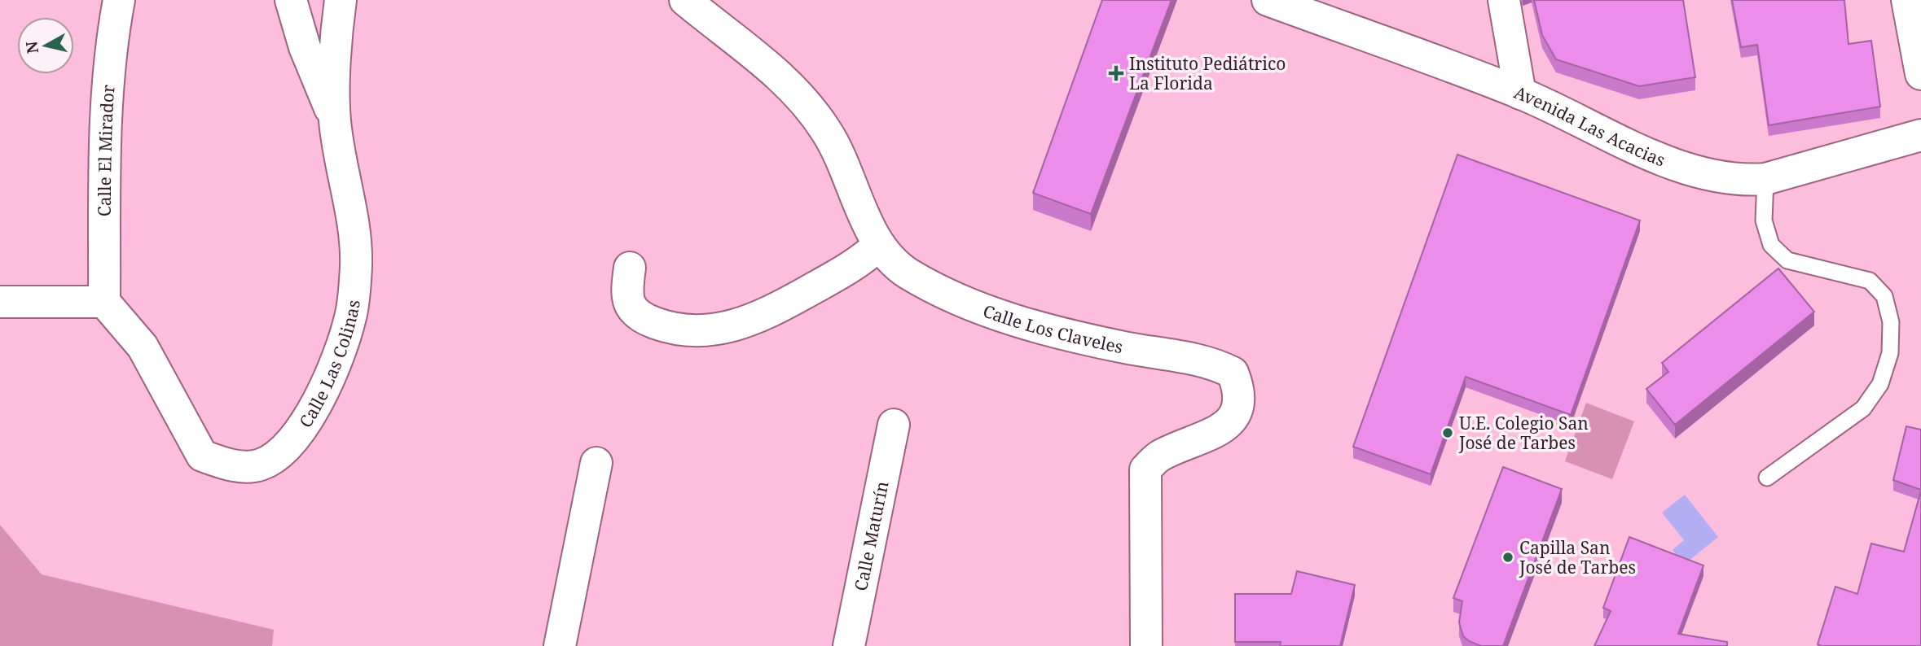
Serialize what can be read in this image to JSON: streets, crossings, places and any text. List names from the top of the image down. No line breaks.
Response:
{"streets":{"street":["Avenida Las Acacias","Calle El Mirador","Calle Los Claveles","Calle Las Colinas","Calle Maturín"]},"crossings":[["Calle El Mirador","Calle Las Colinas"]],"places":{"health":["Instituto Pediátrico La Florida"],"other":["U.E. Colegio San José de Tarbes","Capilla San José de Tarbes"]},"north":"left"}
